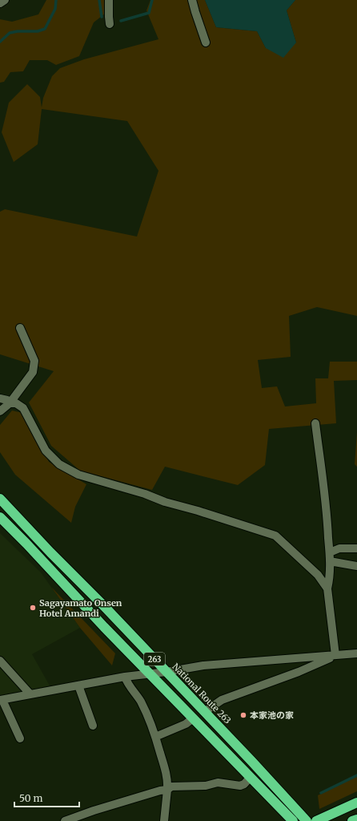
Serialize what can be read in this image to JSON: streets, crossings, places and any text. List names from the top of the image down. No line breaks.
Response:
{"streets":{"highway":["263","National Route 263"]},"places":["Sagayamato Onsen Hotel Amandi","本家池の家"],"scale_bar":"50 m"}
